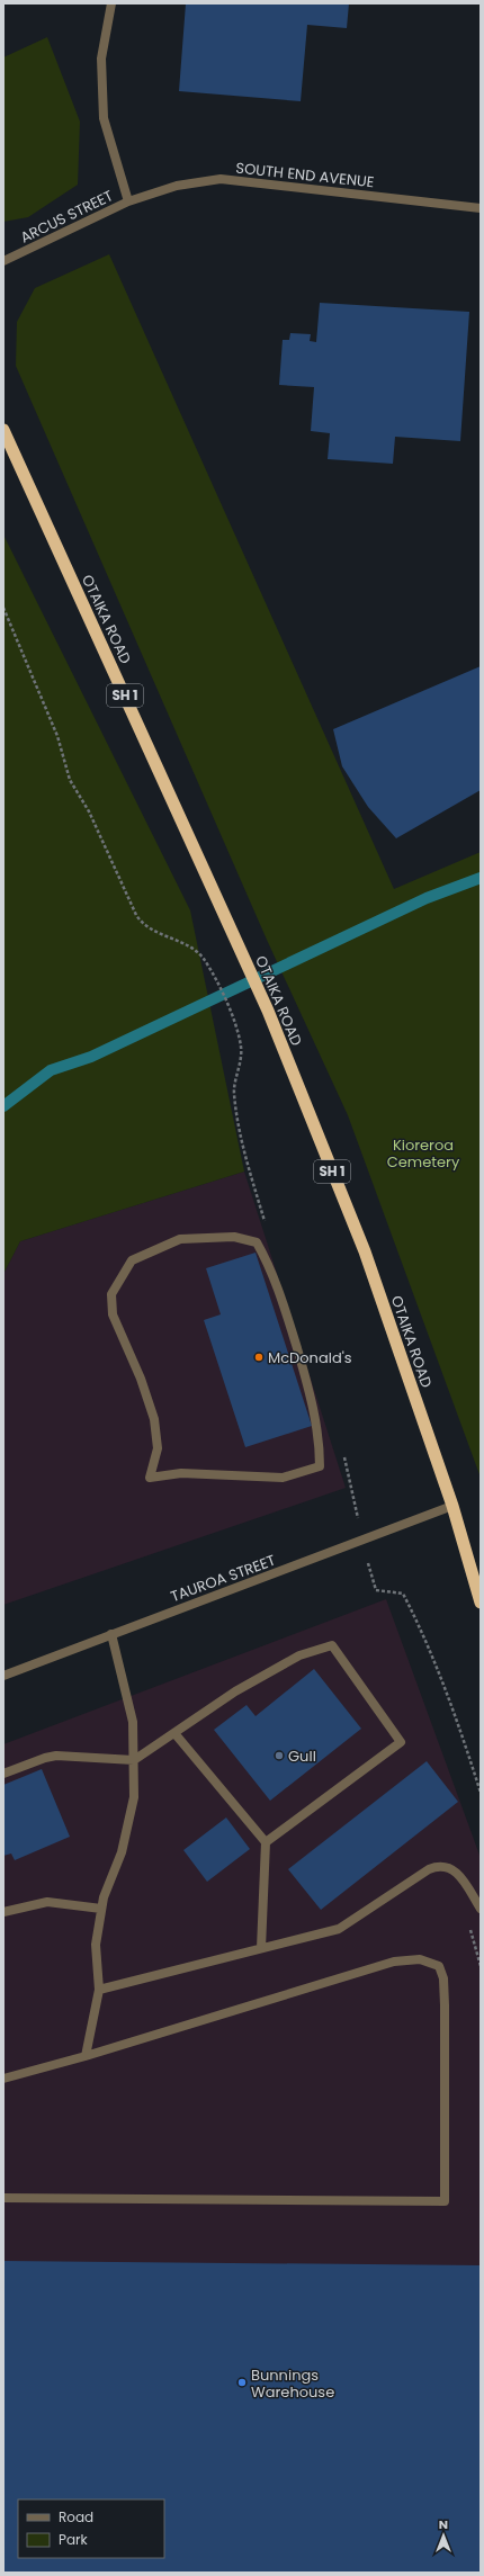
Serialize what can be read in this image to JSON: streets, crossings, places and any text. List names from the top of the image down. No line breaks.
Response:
{"streets":{"highway":["OTAIKA ROAD","SH 1"],"street":["SOUTH END AVENUE","ARCUS STREET","TAUROA STREET"]},"crossings":[["SOUTH END AVENUE","ARCUS STREET"],["OTAIKA ROAD","TAUROA STREET"]],"parks":["Kioreroa Cemetery"],"places":["McDonald's","Gull","Bunnings Warehouse"],"legend":["Road","Park"],"north":"top"}
